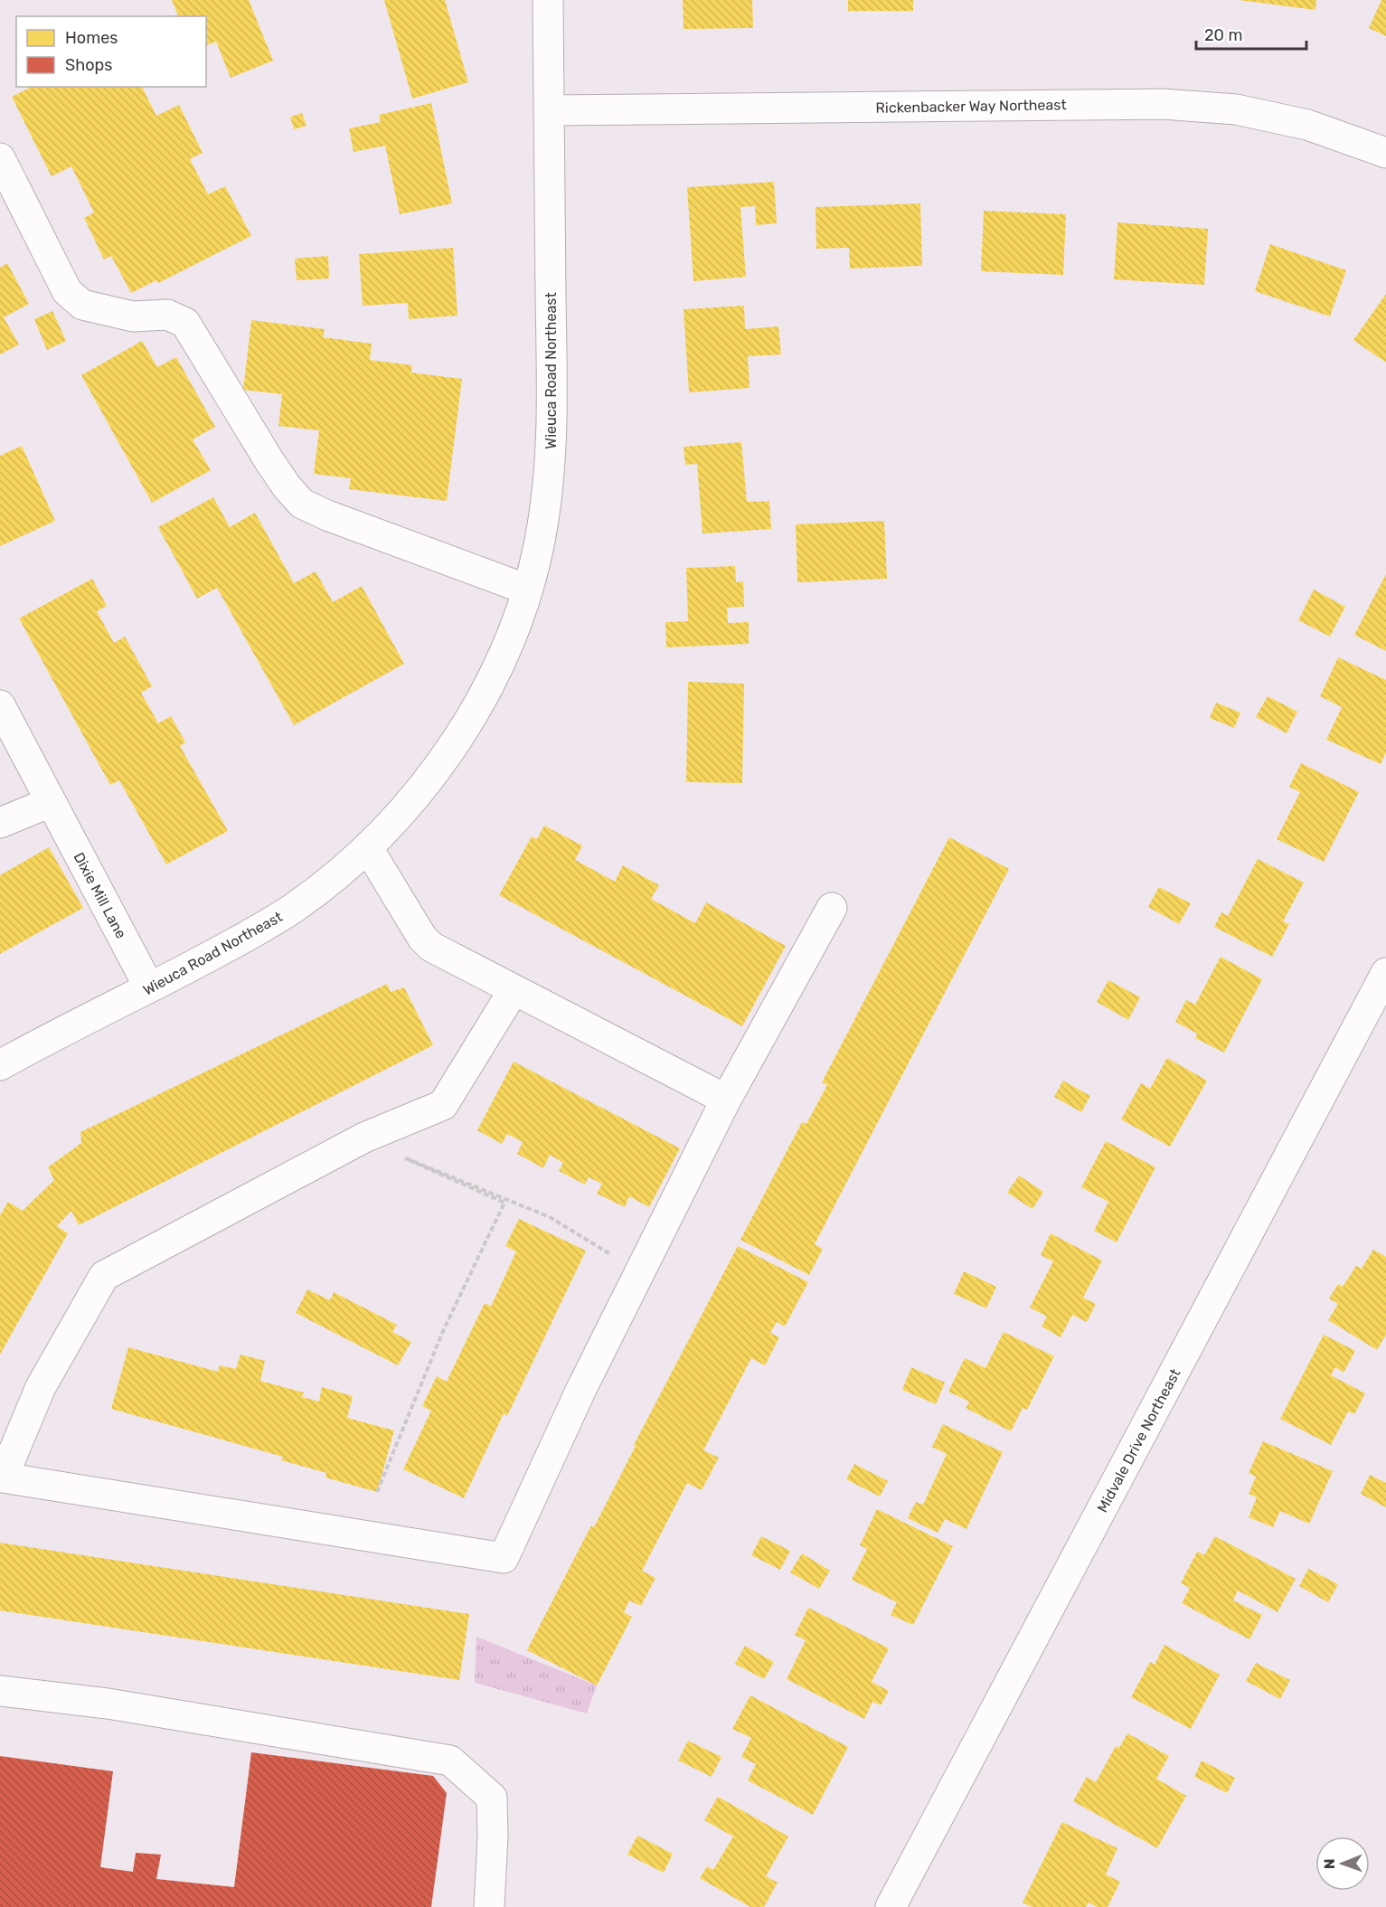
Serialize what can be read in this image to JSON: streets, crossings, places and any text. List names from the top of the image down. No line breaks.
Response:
{"streets":{"street":["Rickenbacker Way Northeast","Wieuca Road Northeast","Dixie Mill Lane","Midvale Drive Northeast"]},"crossings":[["Rickenbacker Way Northeast","Wieuca Road Northeast"],["Wieuca Road Northeast","Dixie Mill Lane"]],"legend":["Homes","Shops"],"scale_bar":"20 m","north":"left"}
